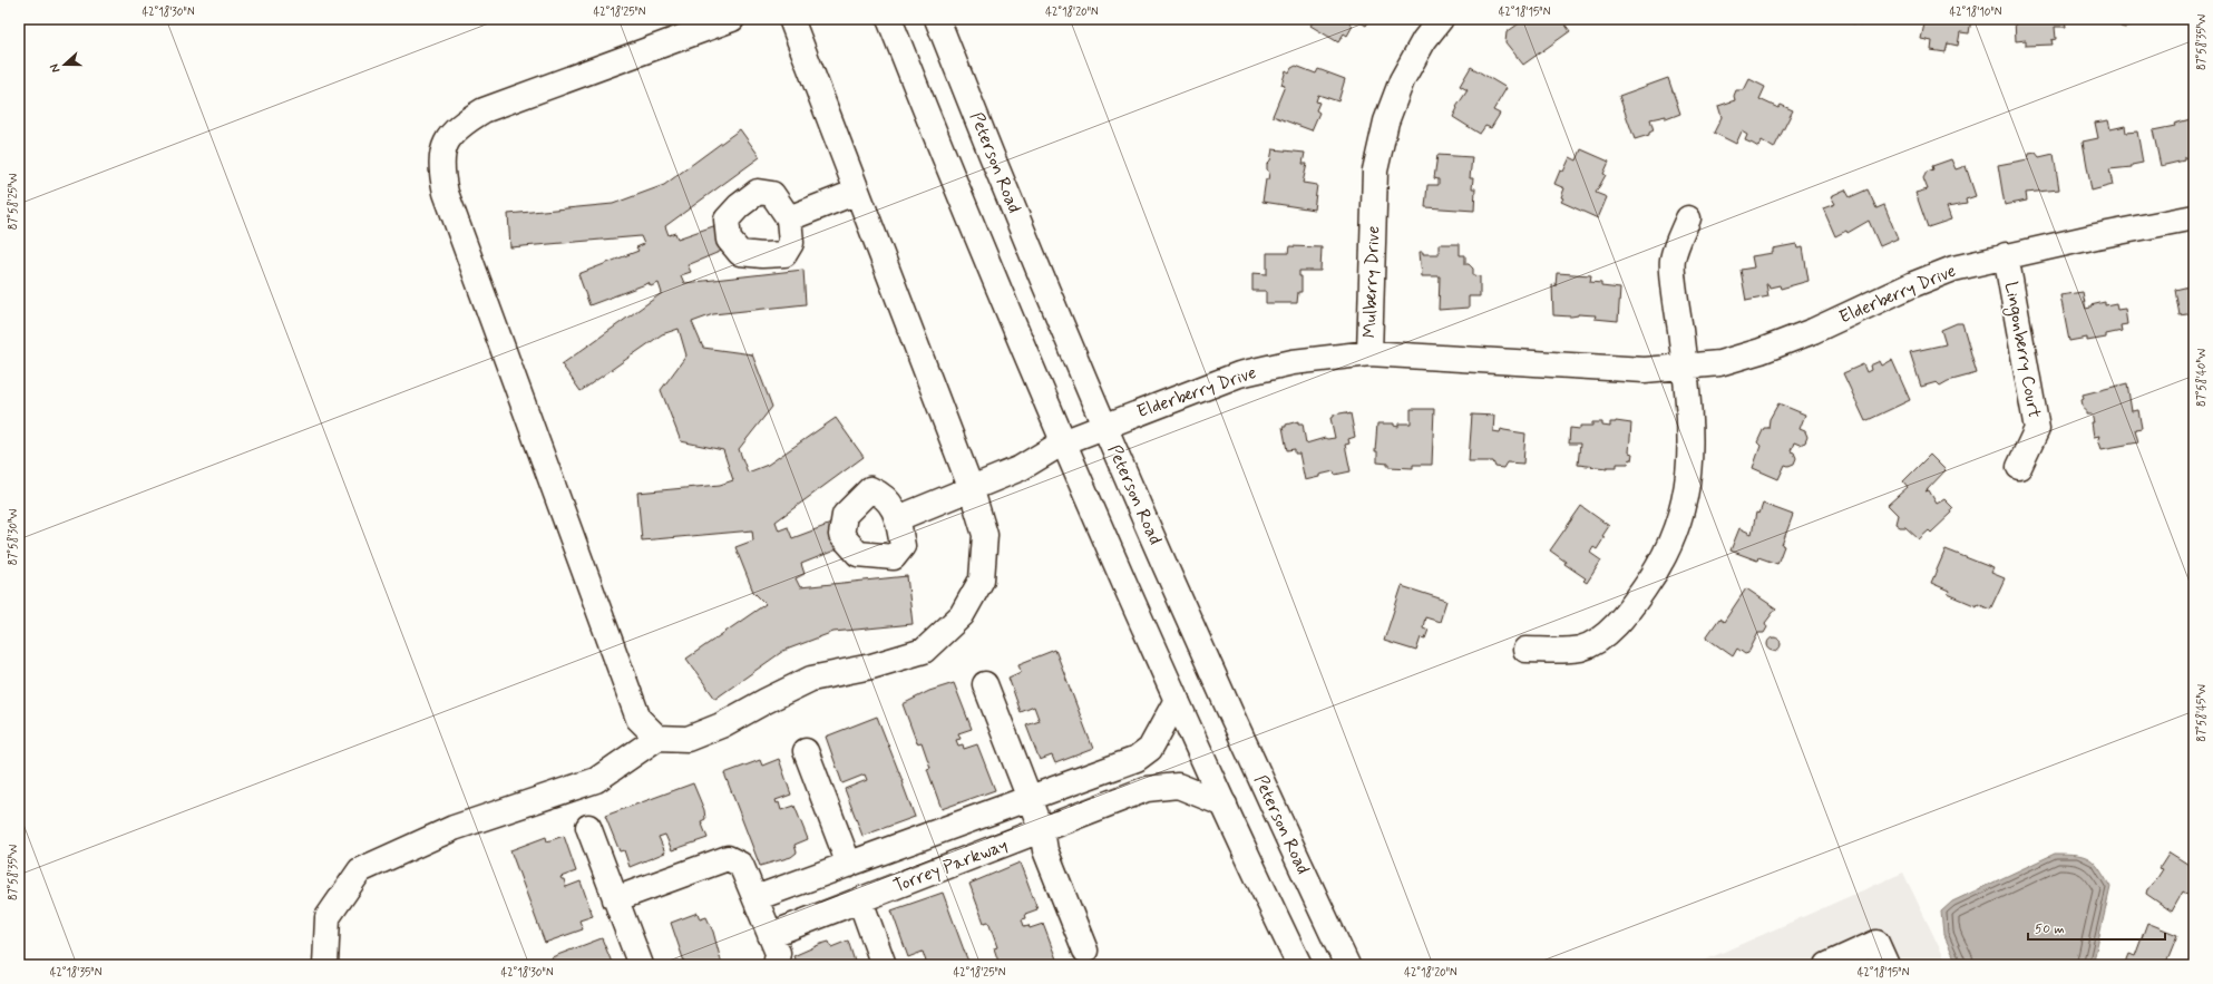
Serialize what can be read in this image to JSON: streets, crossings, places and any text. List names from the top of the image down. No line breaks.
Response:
{"streets":{"street":["Peterson Road","Mulberry Drive","Elderberry Drive","Lingonberry Court","Torrey Parkway"]},"crossings":[["Peterson Road","Elderberry Drive"],["Mulberry Drive","Elderberry Drive"],["Elderberry Drive","Lingonberry Court"]],"scale_bar":"50 m","north":"left","coordinates":["42°18'30\"N","42°18'25\"N","42°18'20\"N","42°18'15\"N","42°18'10\"N","87°58'35\"W","87°58'25\"W","87°58'40\"W","87°58'30\"W","87°58'45\"W","42°18'35\"N"]}
